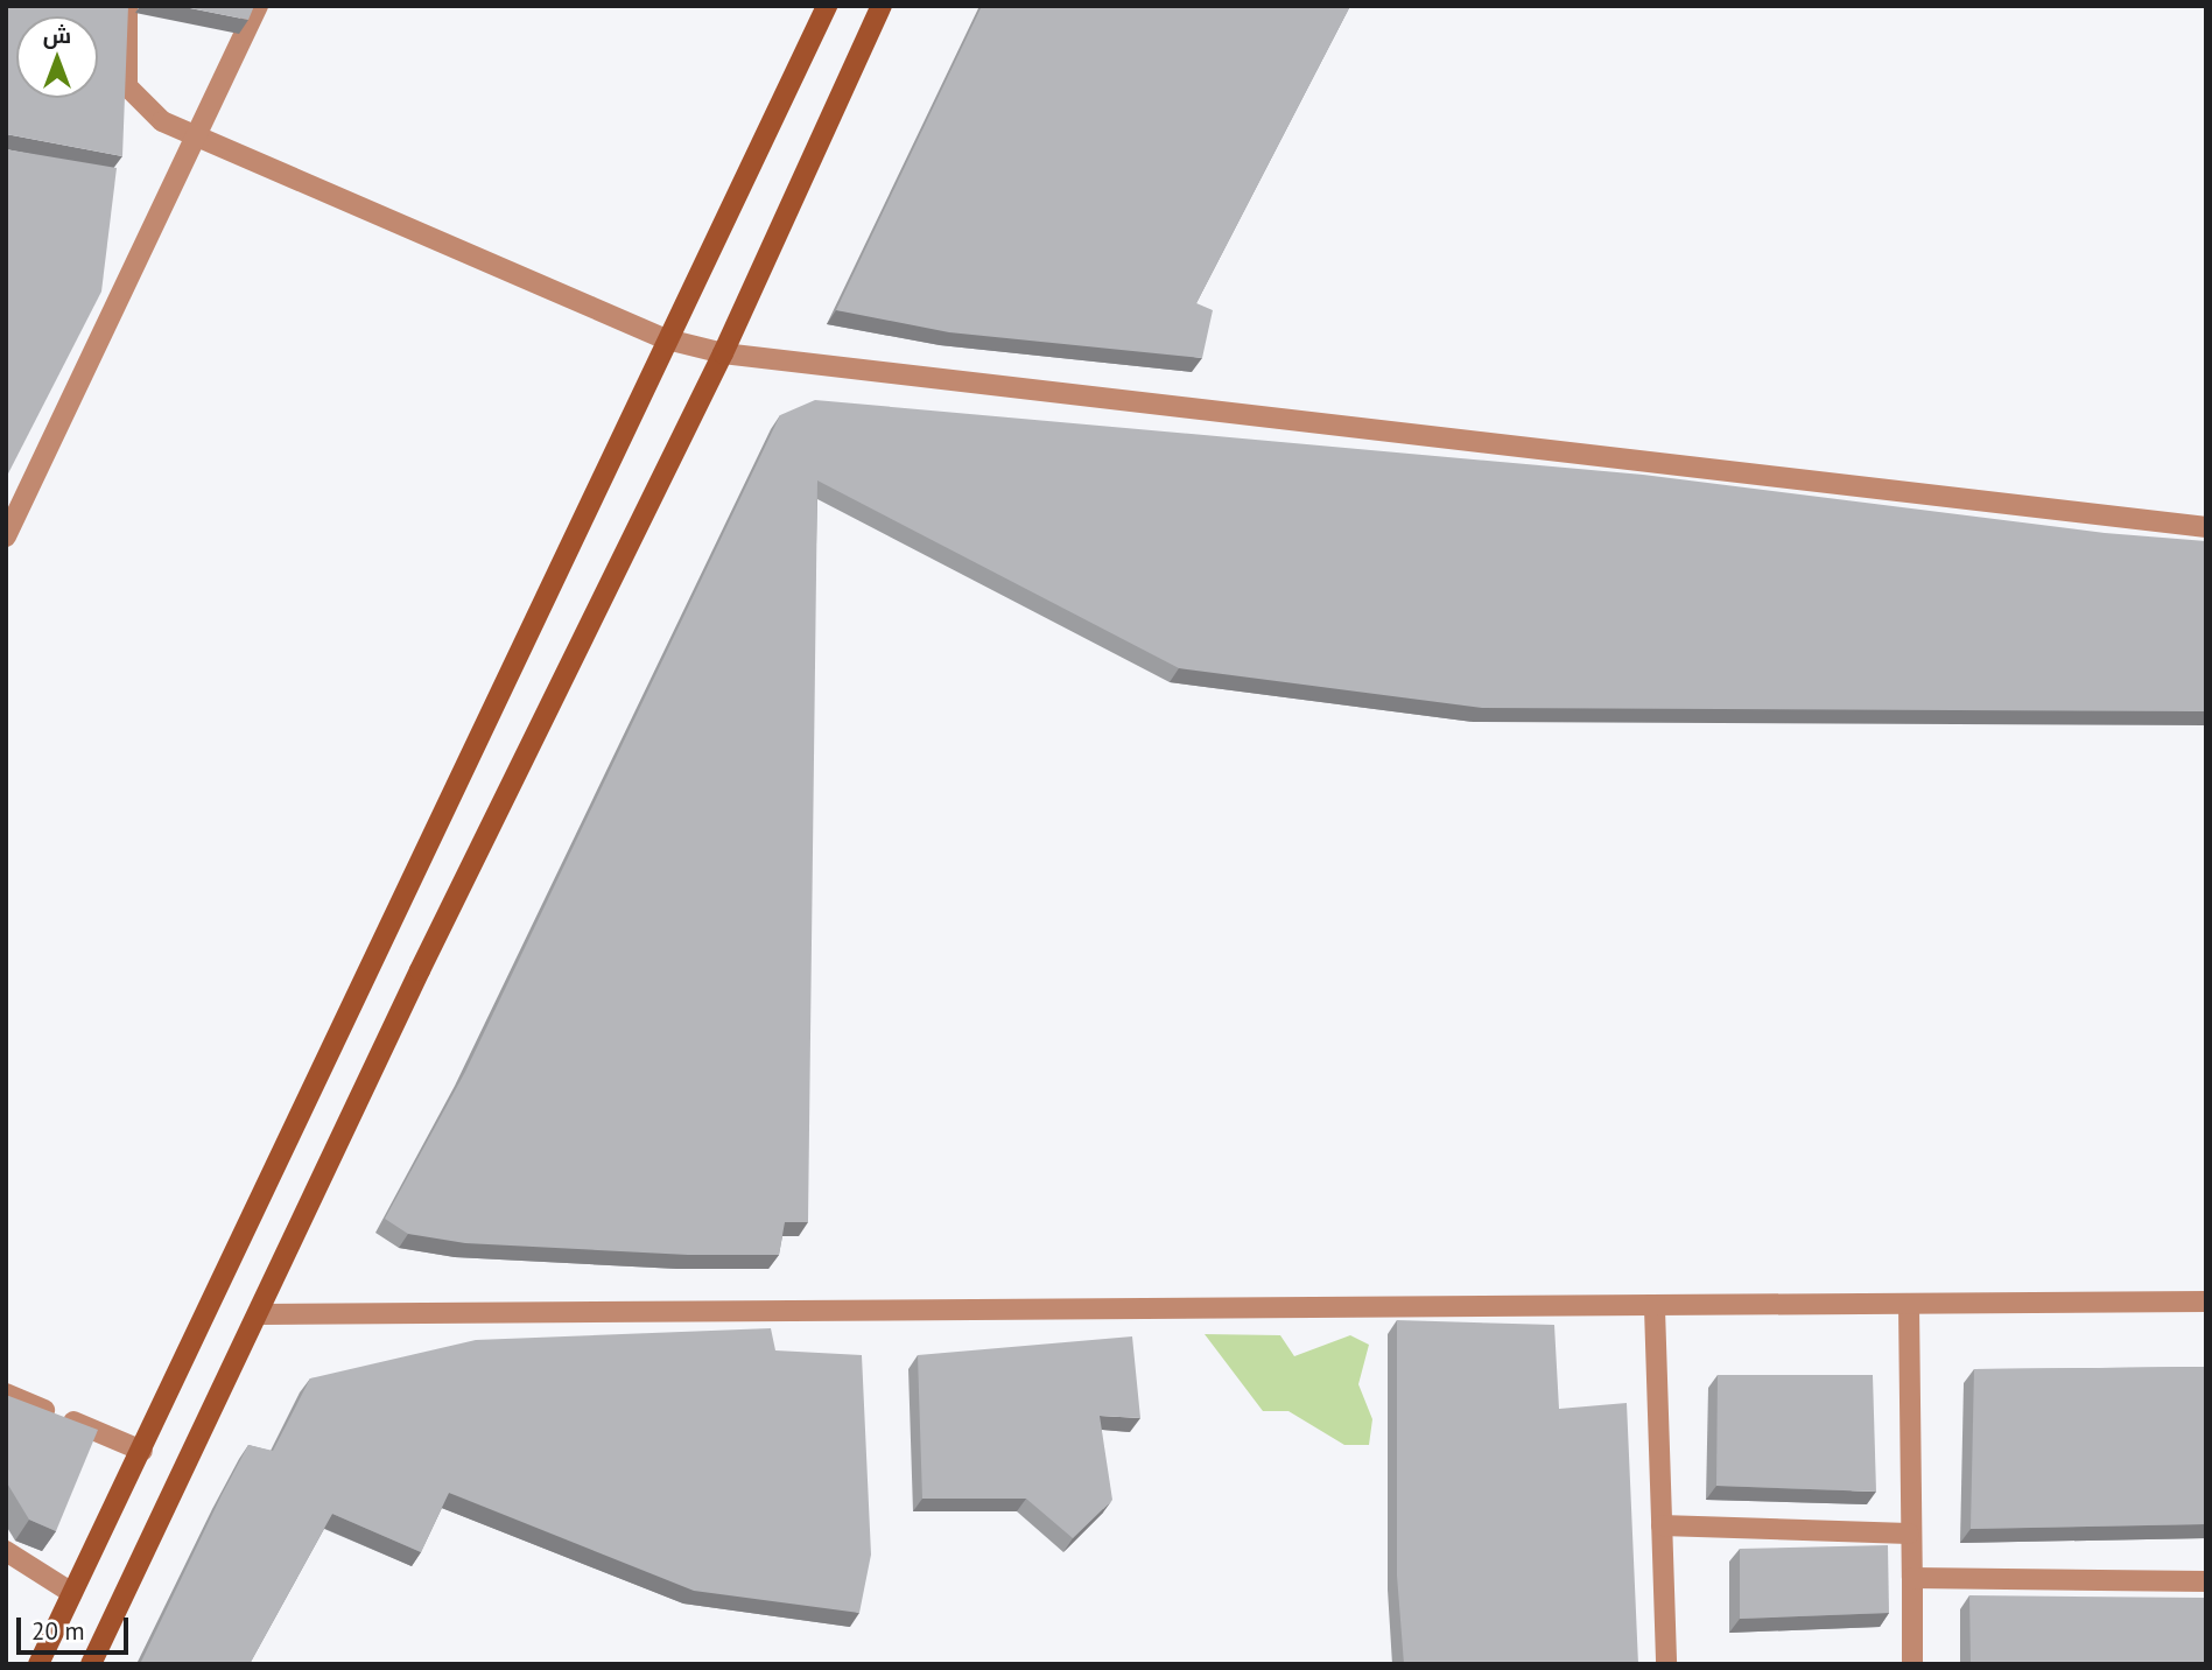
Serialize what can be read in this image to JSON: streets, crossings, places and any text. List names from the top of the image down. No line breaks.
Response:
{"scale_bar":"20 m","north":"top"}
